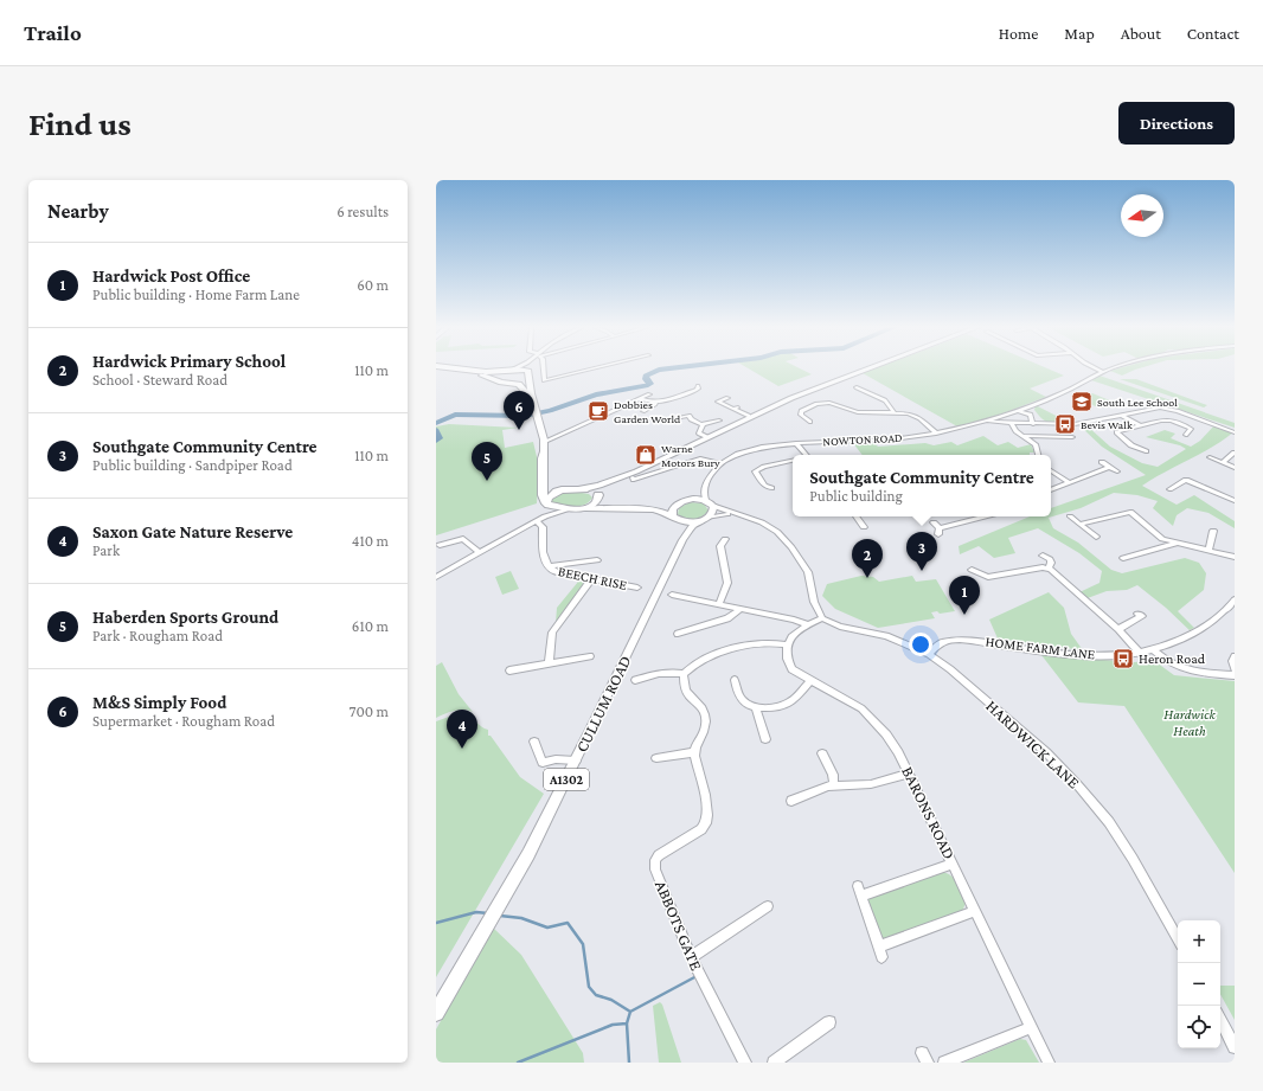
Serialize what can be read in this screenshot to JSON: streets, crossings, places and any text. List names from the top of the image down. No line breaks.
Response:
{"streets":{"main road":["CULLUM ROAD","A1302"],"street":["NOWTON ROAD","BEECH RISE","HOME FARM LANE","HARDWICK LANE","BARONS ROAD","ABBOTS GATE"]},"crossings":[["HOME FARM LANE","HARDWICK LANE"]],"parks":["Hardwick Heath"],"places":{"school or university":["South Lee School"],"cafe":["Dobbies Garden World"],"bus stop":["Bevis Walk","Heron Road"],"shop":["Warne Motors Bury"]},"north":"left","page":{"header":"Trailo","nav":["Home","Map","About","Contact"],"buttons":"Directions","title":"Find us","heading":["Nearby","6 results"],"list":[{"mark":"1","name":"Hardwick Post Office","note":"Public building · Home Farm Lane","value":"60 m"},{"mark":"2","name":"Hardwick Primary School","note":"School · Steward Road","value":"110 m"},{"mark":"3","name":"Southgate Community Centre","note":"Public building · Sandpiper Road","value":"110 m"},{"mark":"4","name":"Saxon Gate Nature Reserve","note":"Park","value":"410 m"},{"mark":"5","name":"Haberden Sports Ground","note":"Park · Rougham Road","value":"610 m"},{"mark":"6","name":"M&S Simply Food","note":"Supermarket · Rougham Road","value":"700 m"}],"pins":["6","5","3","2","1","4"],"popup":["Southgate Community Centre","Public building"],"map_buttons":["+","−"]}}
